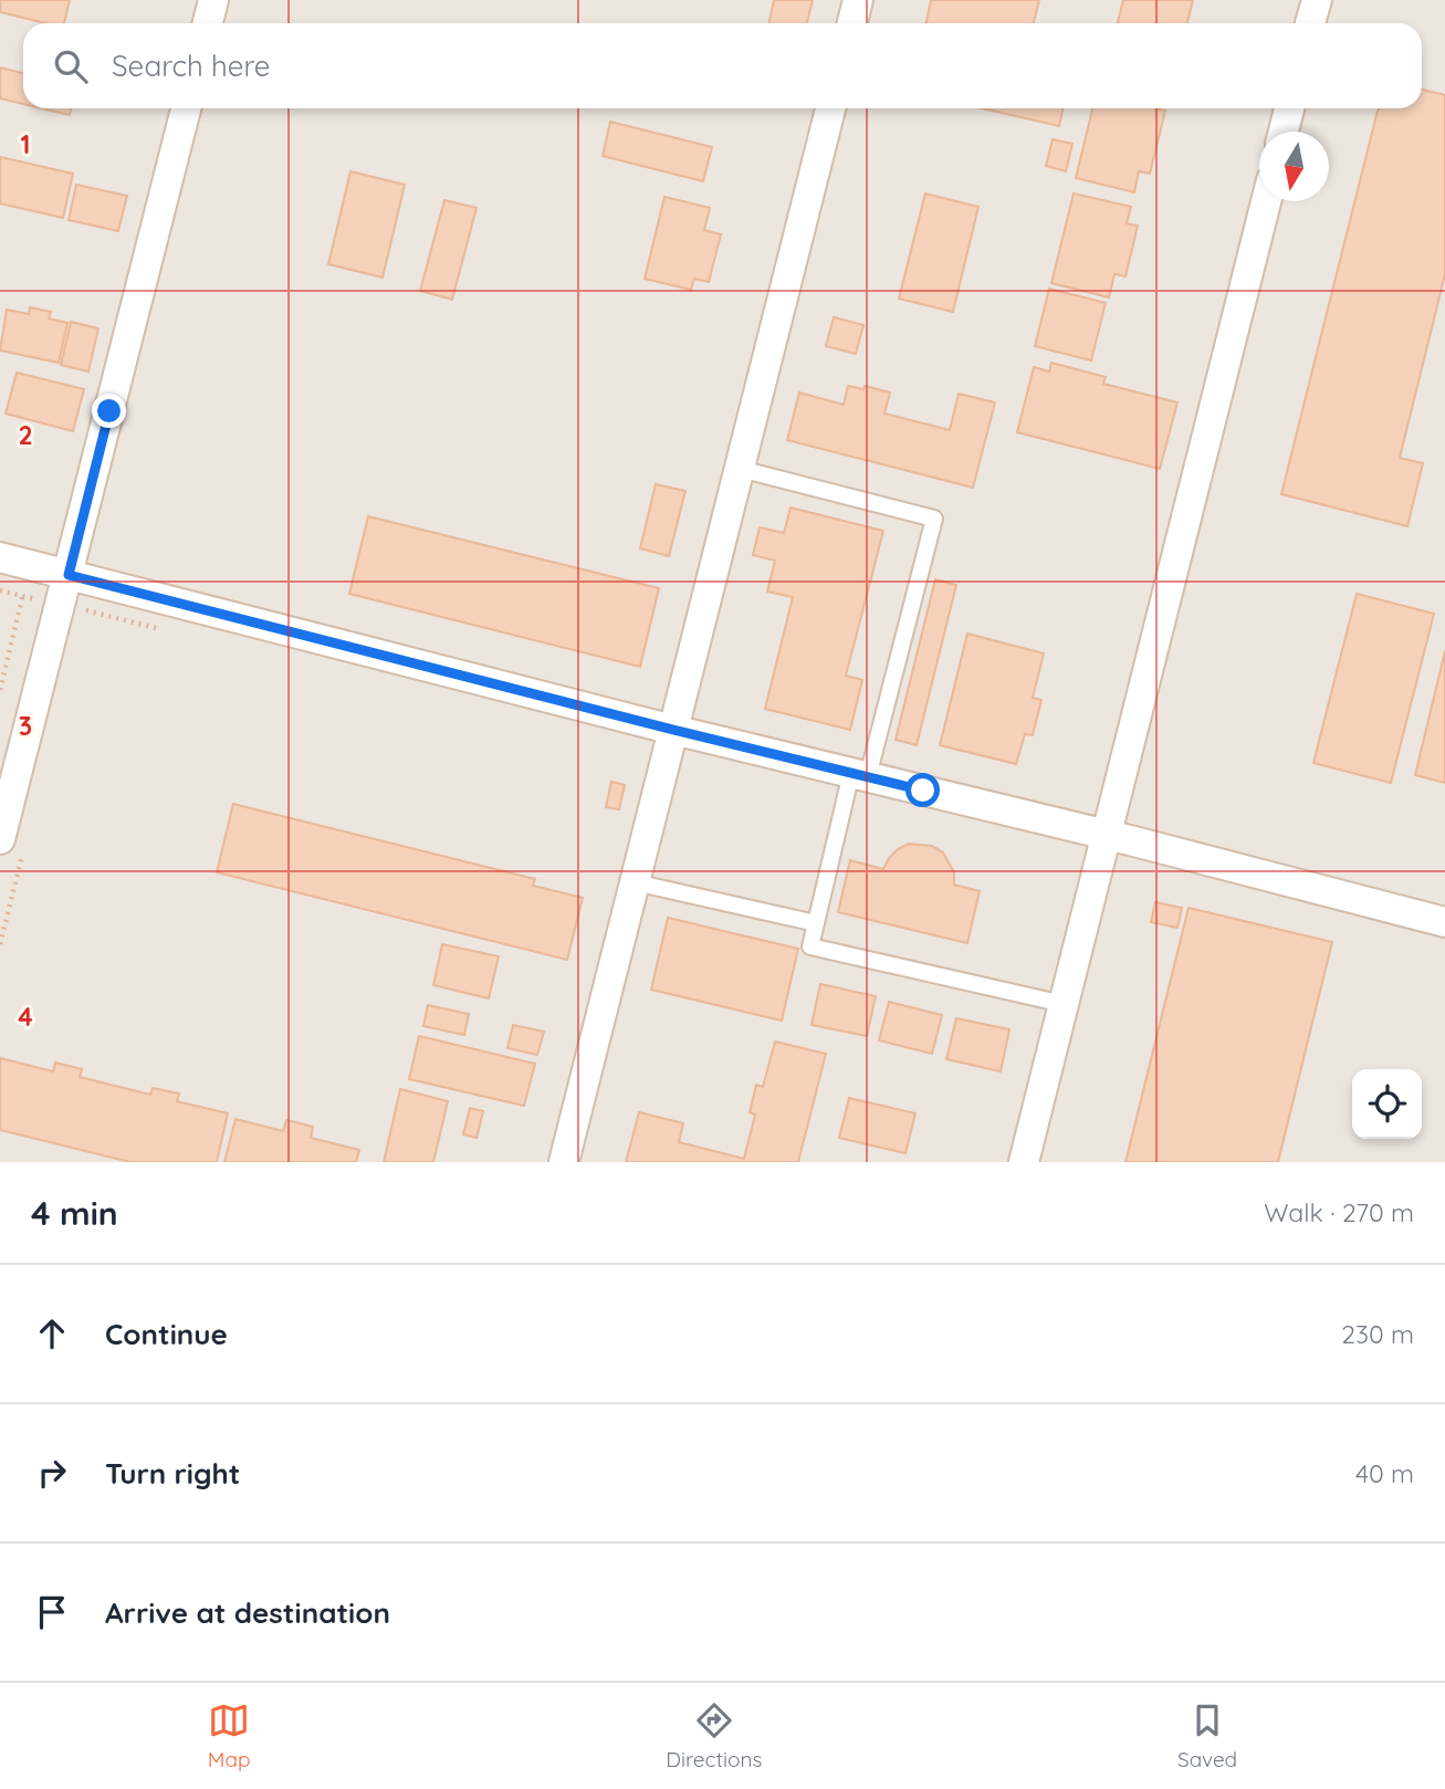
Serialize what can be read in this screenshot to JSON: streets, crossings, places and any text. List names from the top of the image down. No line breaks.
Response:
{"north":"bottom","page":{"search":"Search here","heading":["4 min","Walk · 270 m"],"list":[["Continue","230 m"],["Turn right","40 m"],"Arrive at destination"],"nav":["Map","Directions","Saved"]},"grid":{"rows":["1","2","3","4"]}}
